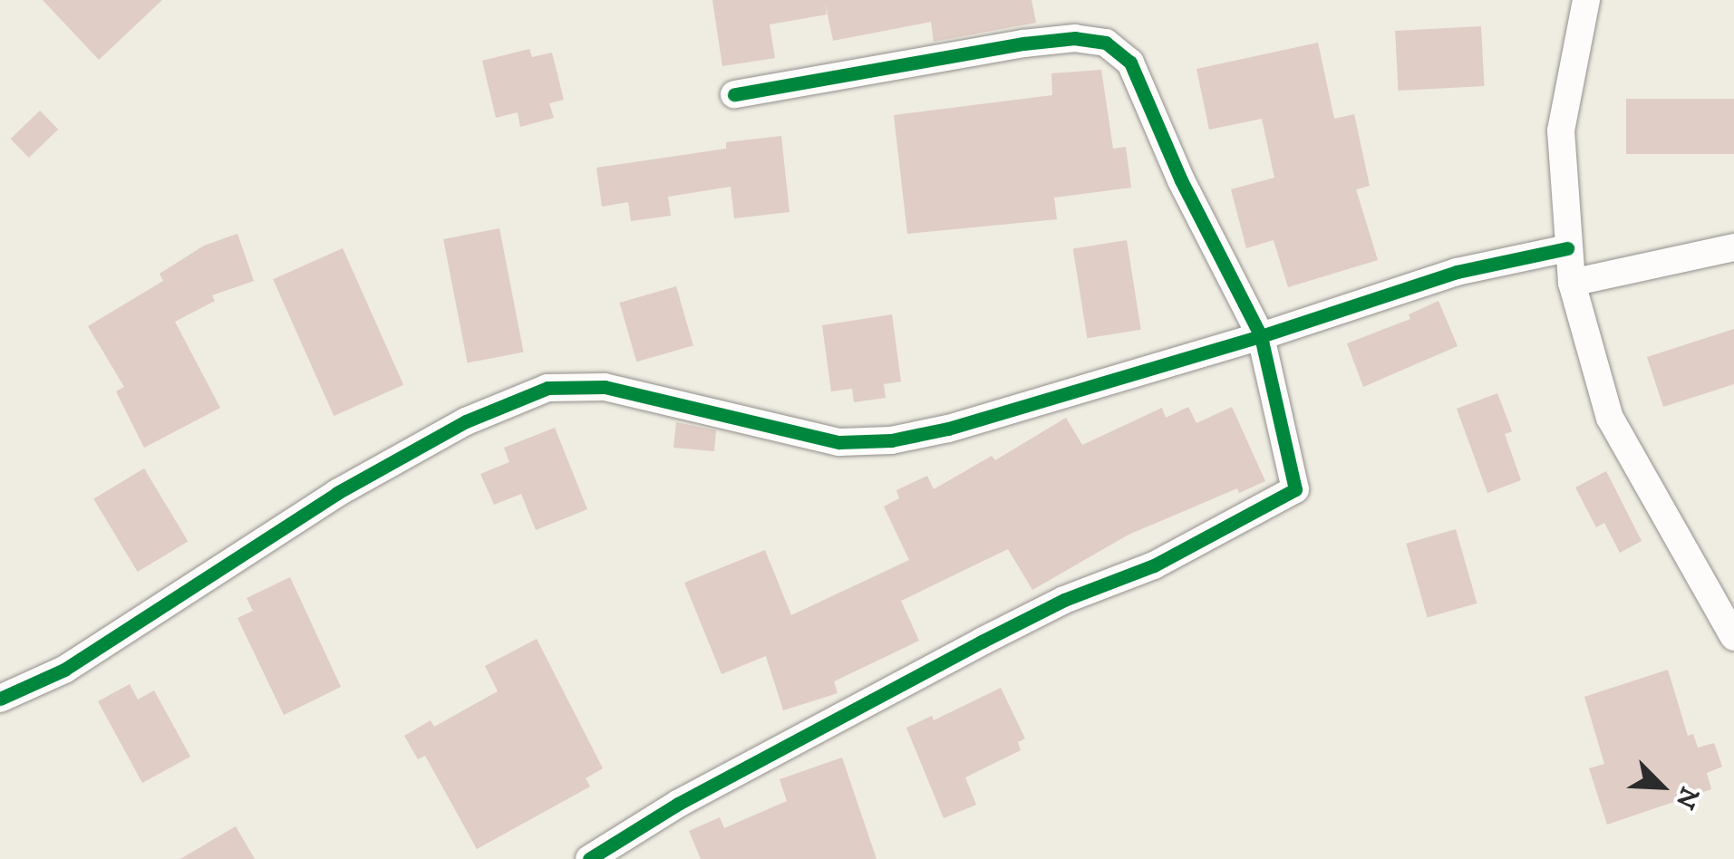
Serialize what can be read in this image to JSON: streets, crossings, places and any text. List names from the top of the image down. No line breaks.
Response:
{"north":"bottom right"}
